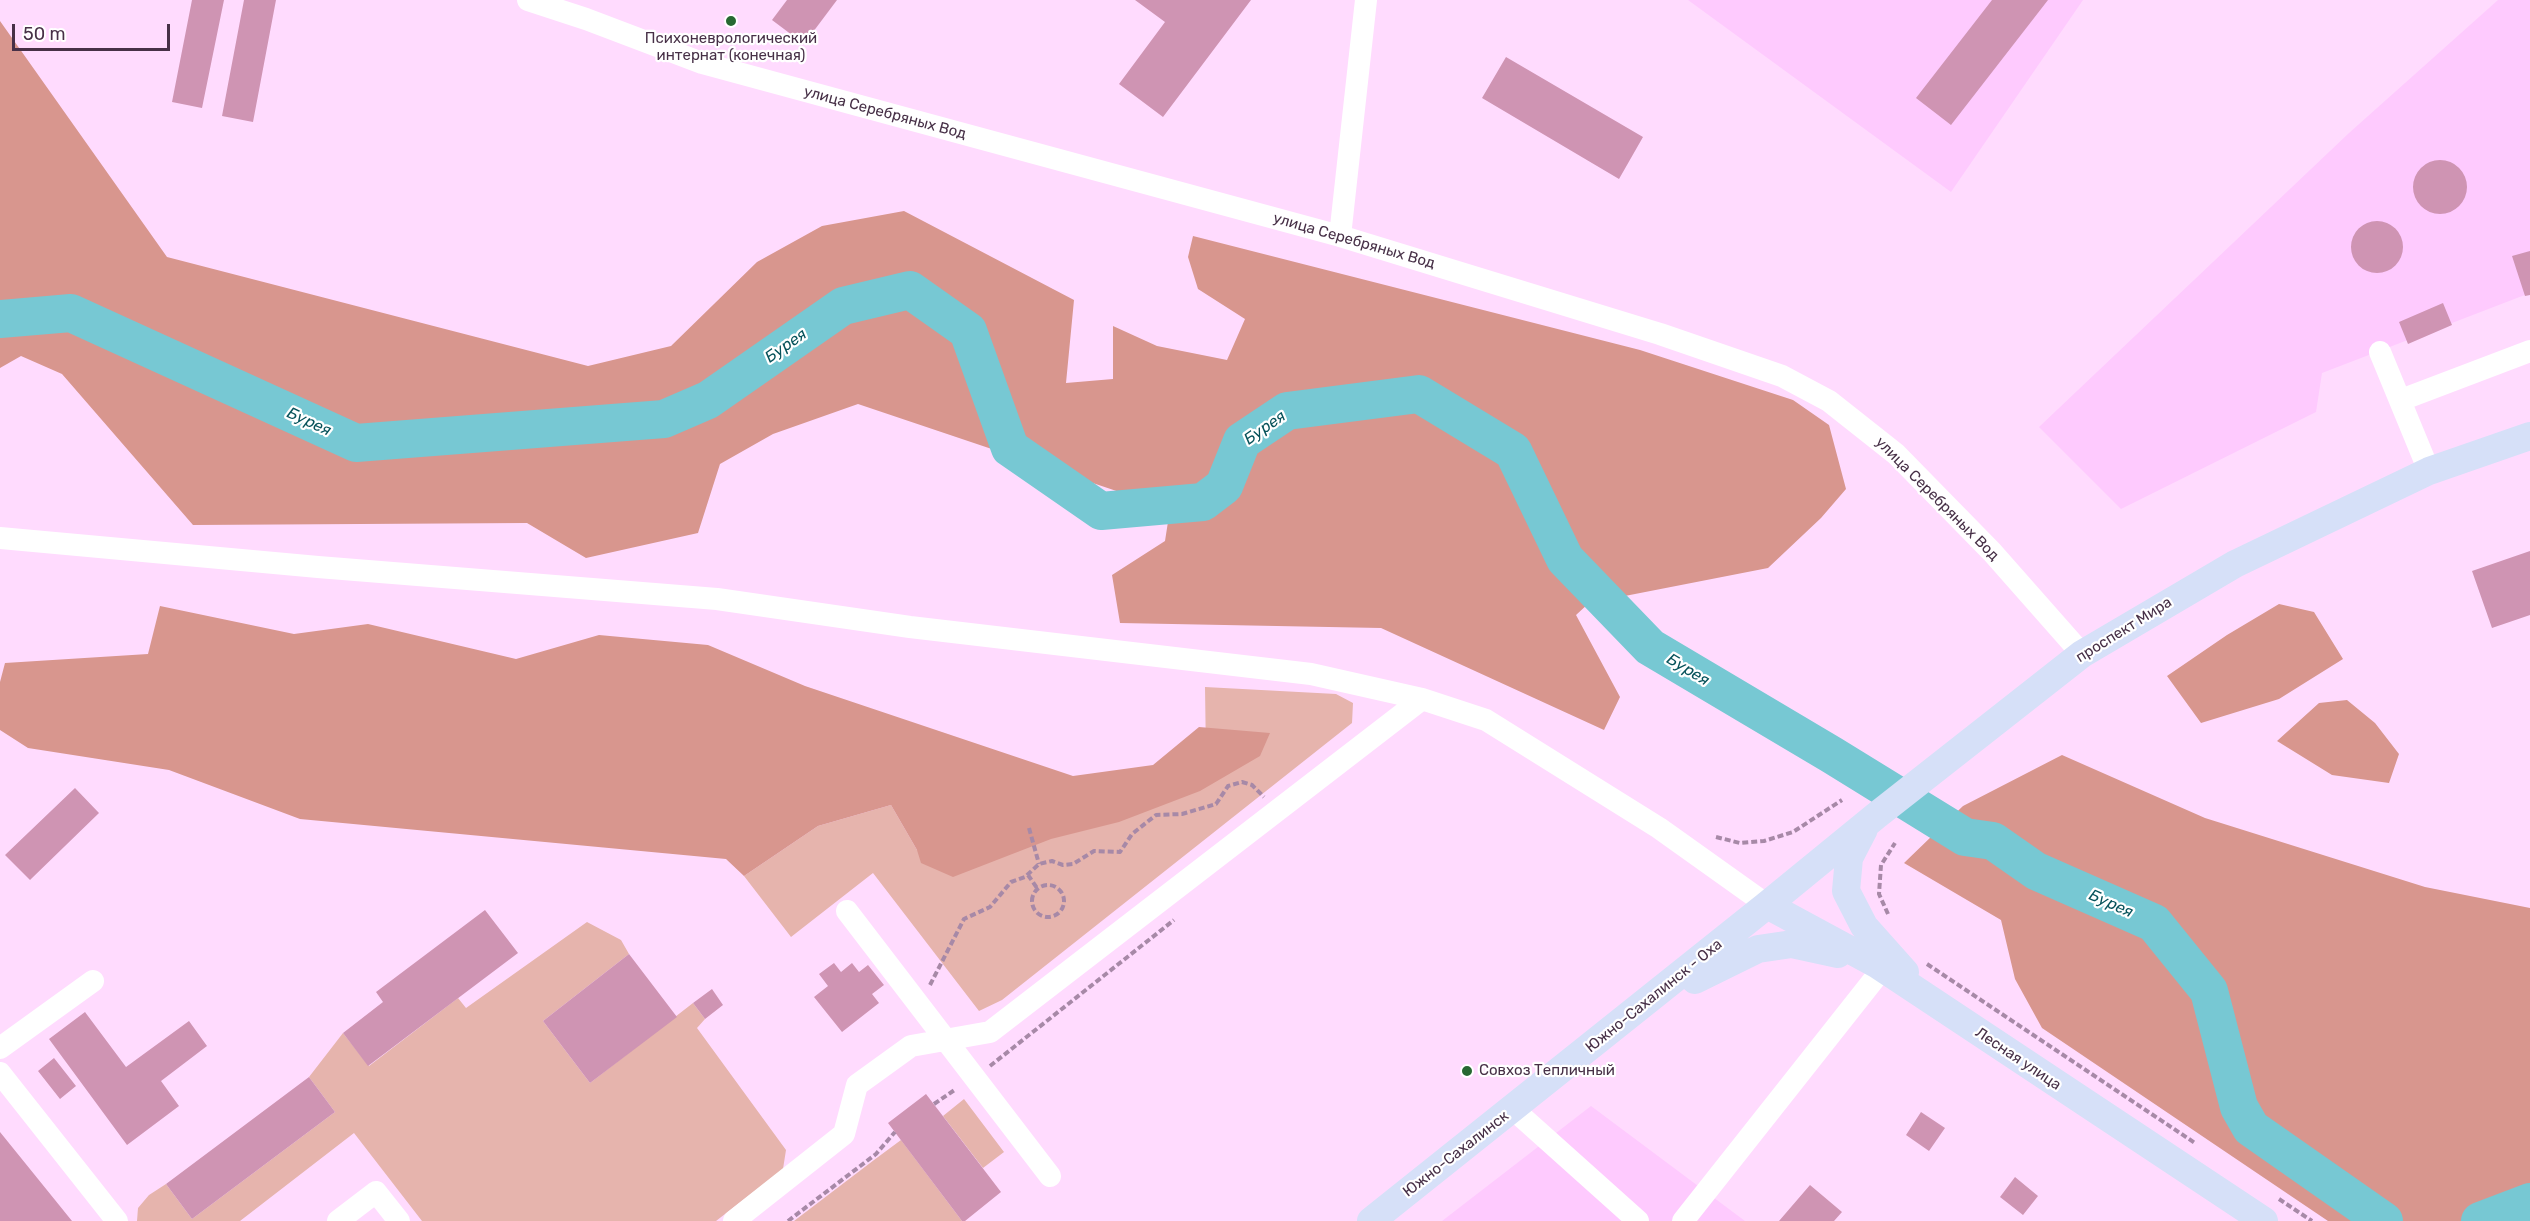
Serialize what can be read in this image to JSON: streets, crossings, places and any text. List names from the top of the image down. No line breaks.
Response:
{"streets":{"main road":["проспект Мира","Южно-Сахалинск - Оха","Лесная улица","Южно-Сахалинск"],"street":["улица Серебряных Вод"]},"crossings":[["улица Серебряных Вод","проспект Мира"],["проспект Мира","Южно-Сахалинск - Оха"],["проспект Мира","Лесная улица"],["Южно-Сахалинск - Оха","Лесная улица"],["Южно-Сахалинск - Оха","Южно-Сахалинск"]],"water":["Бурея"],"places":["Психоневрологический интернат (конечная)","Совхоз Тепличный"],"scale_bar":"50 m"}
